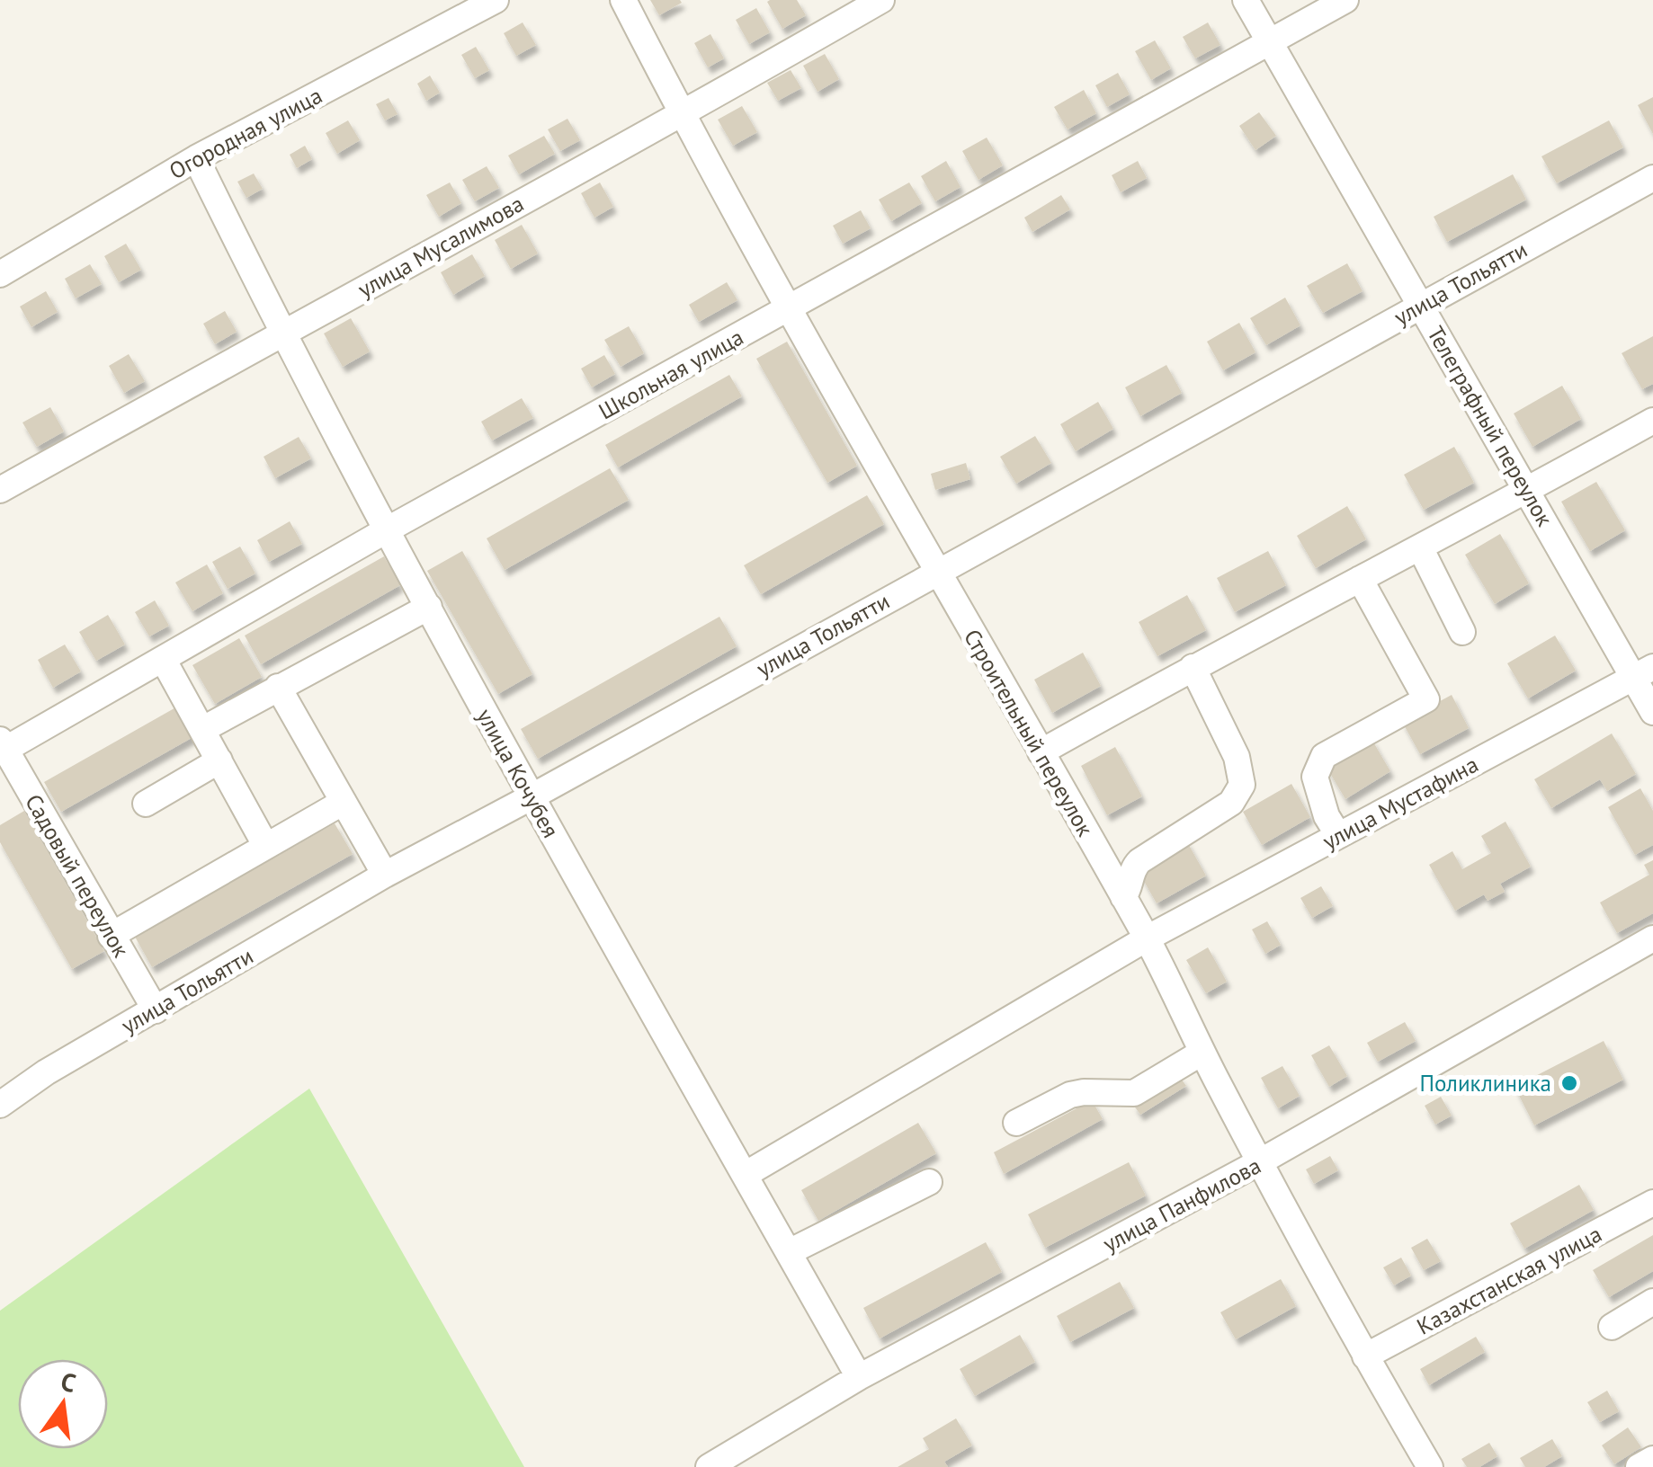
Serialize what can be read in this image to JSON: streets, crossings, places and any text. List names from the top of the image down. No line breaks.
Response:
{"streets":{"street":["Огородная улица","улица Мусалимова","улица Тольятти","Школьная улица","Телеграфный переулок","Строительный переулок","улица Кочубея","улица Мустафина","Садовый переулок","улица Панфилова","Казахстанская улица"]},"crossings":[["Огородная улица","улица Кочубея"],["улица Мусалимова","Строительный переулок"],["улица Мусалимова","улица Кочубея"],["улица Тольятти","Телеграфный переулок"],["улица Тольятти","Строительный переулок"],["улица Тольятти","улица Кочубея"],["улица Тольятти","Садовый переулок"],["Школьная улица","Телеграфный переулок"],["Школьная улица","Строительный переулок"],["Школьная улица","улица Кочубея"],["Школьная улица","Садовый переулок"],["Телеграфный переулок","улица Мустафина"],["Строительный переулок","улица Мустафина"],["Строительный переулок","улица Панфилова"],["Строительный переулок","Казахстанская улица"],["улица Кочубея","улица Мустафина"],["улица Кочубея","улица Панфилова"]],"places":["Поликлиника"],"north":"top"}
